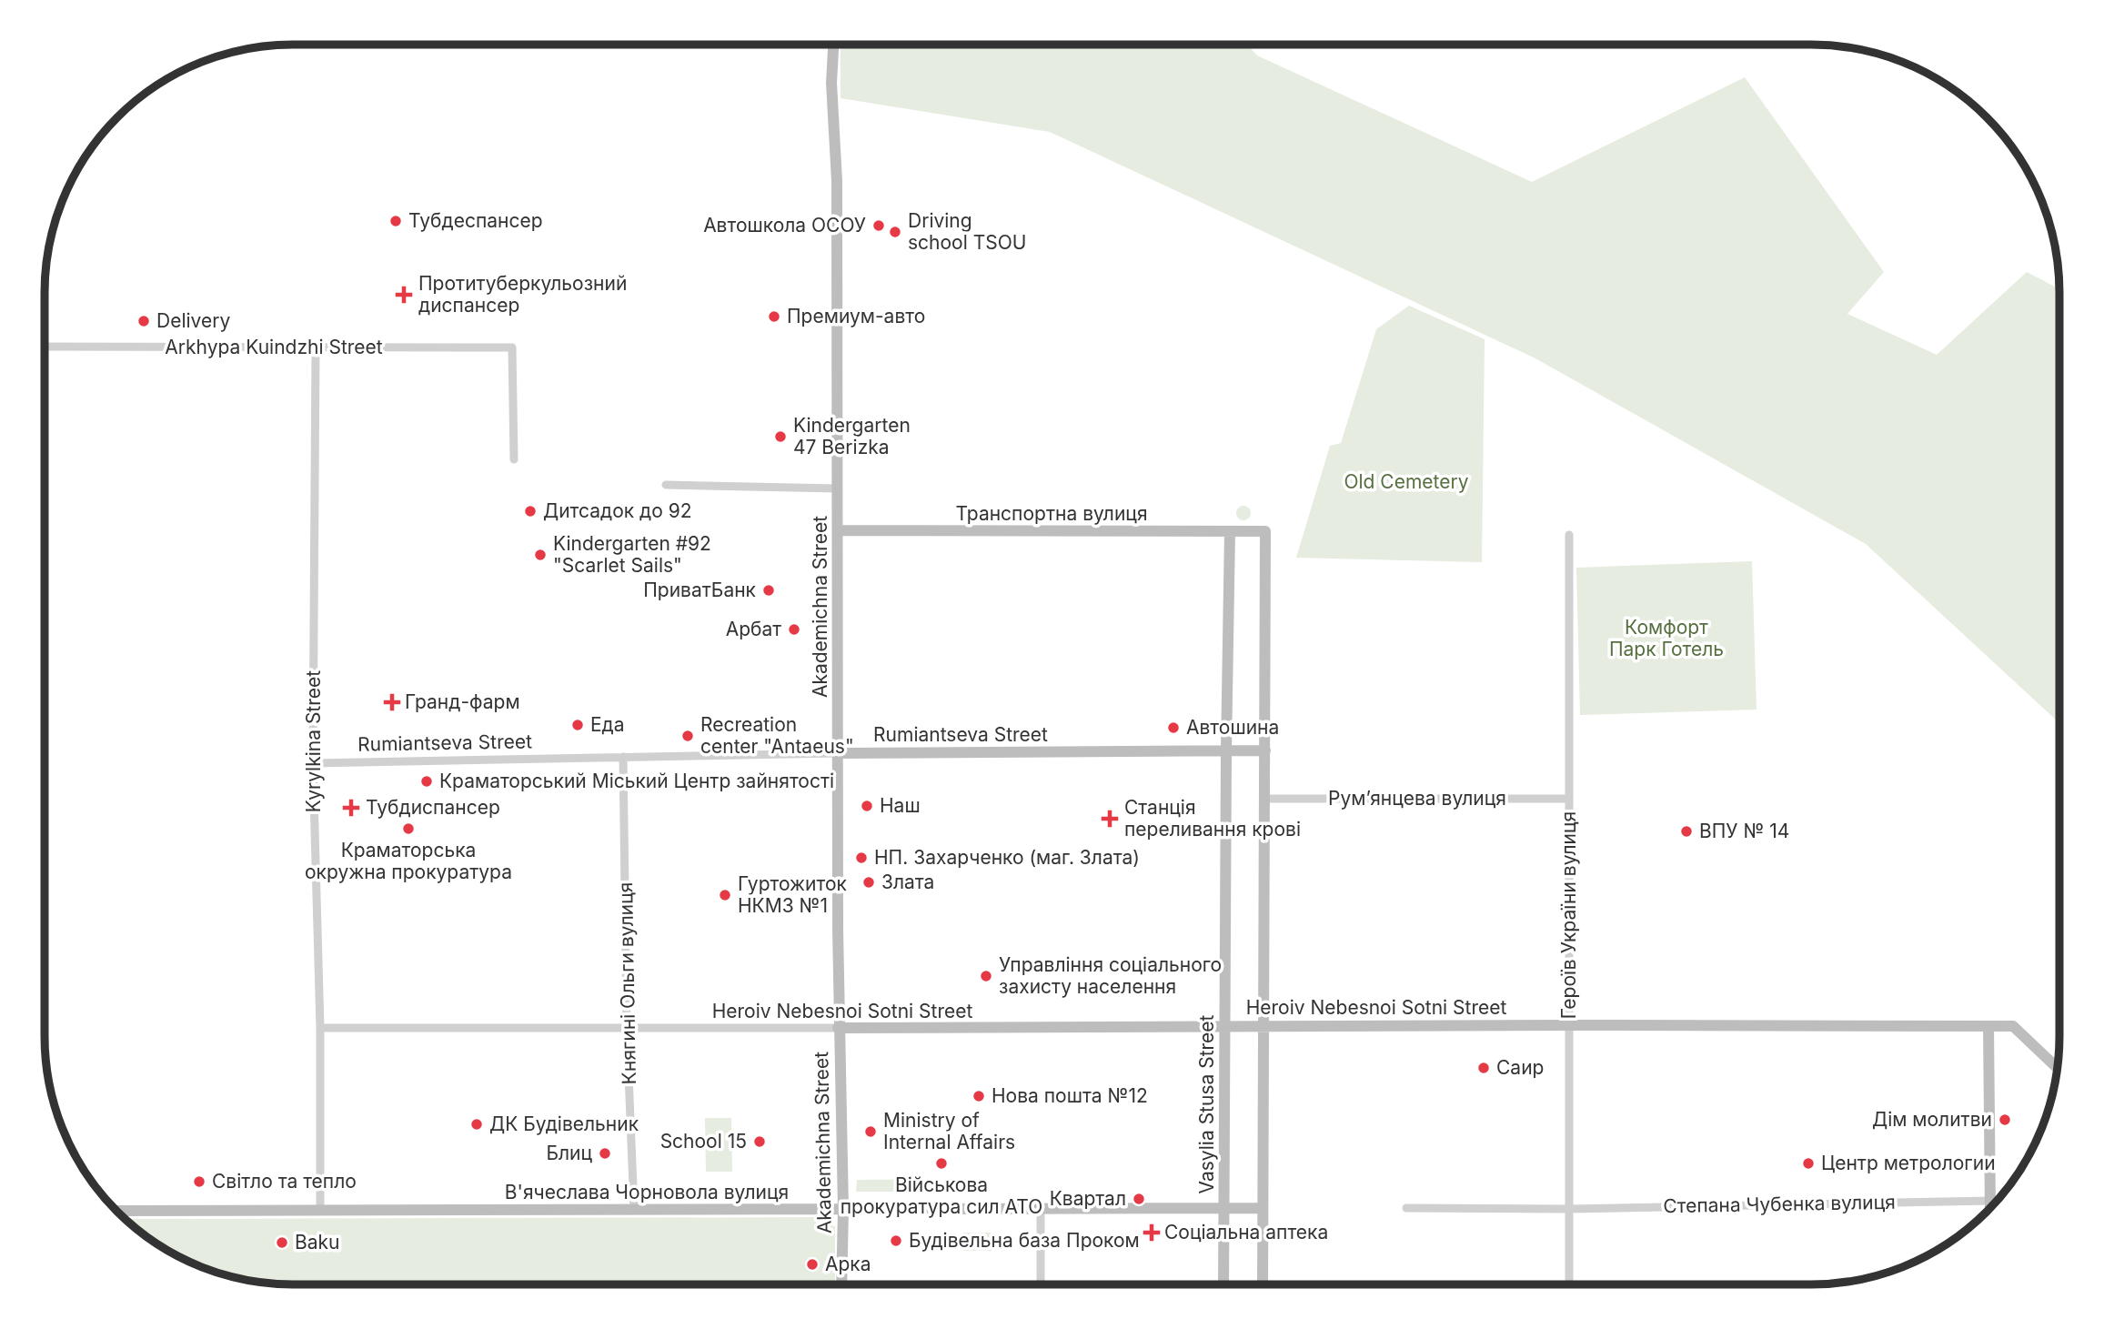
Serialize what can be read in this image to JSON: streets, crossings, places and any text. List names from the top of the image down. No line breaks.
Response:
{"streets":{"street":["Arkhypa Kuindzhi Street","Транспортна вулиця","Akademichna Street","Rumiantseva Street","Kyrylkina Street","Рум’янцева вулиця","Героїв України вулиця","Княгині Ольги вулиця","Heroiv Nebesnoi Sotni Street","Vasylia Stusa Street","В'ячеслава Чорновола вулиця","Степана Чубенка вулиця"]},"crossings":[["Arkhypa Kuindzhi Street","Kyrylkina Street"],["Транспортна вулиця","Akademichna Street"],["Транспортна вулиця","Rumiantseva Street"],["Транспортна вулиця","Vasylia Stusa Street"],["Akademichna Street","Rumiantseva Street"],["Akademichna Street","Heroiv Nebesnoi Sotni Street"],["Akademichna Street","В'ячеслава Чорновола вулиця"],["Rumiantseva Street","Kyrylkina Street"],["Rumiantseva Street","Княгині Ольги вулиця"],["Rumiantseva Street","Vasylia Stusa Street"],["Kyrylkina Street","Heroiv Nebesnoi Sotni Street"],["Kyrylkina Street","В'ячеслава Чорновола вулиця"],["Рум’янцева вулиця","Героїв України вулиця"],["Героїв України вулиця","Heroiv Nebesnoi Sotni Street"],["Героїв України вулиця","Степана Чубенка вулиця"],["Княгині Ольги вулиця","Heroiv Nebesnoi Sotni Street"],["Княгині Ольги вулиця","В'ячеслава Чорновола вулиця"],["Heroiv Nebesnoi Sotni Street","Vasylia Stusa Street"],["Vasylia Stusa Street","В'ячеслава Чорновола вулиця"]],"parks":["Old Cemetery","Комфорт Парк Готель"],"places":{"other":["Тубдеспансер","Автошкола ОСОУ","Driving school TSOU","Премиум-авто","Delivery","Kindergarten 47 Berizka","Дитсадок до 92","Kindergarten #92 \"Scarlet Sails\"","ПриватБанк","Арбат","Еда","Автошина","Recreation center \"Antaeus\"","Краматорський Міський Центр зайнятості","Наш","Краматорська окружна прокуратура","ВПУ № 14","НП. Захарченко (маг. Злата)","Злата","Гуртожиток НКМЗ №1","Управління соціального захисту населення","Саир","Нова пошта №12","Дім молитви","ДК Будівельник","Ministry of Internal Affairs","School 15","Блиц","Військова прокуратура сил АТО","Центр метрологии","Світло та тепло","Квартал","Будівельна база Проком","Baku","Арка"],"health":["Протитуберкульозний диспансер","Гранд-фарм","Тубдиспансер","Станція переливання крові","Соціальна аптека"]}}
